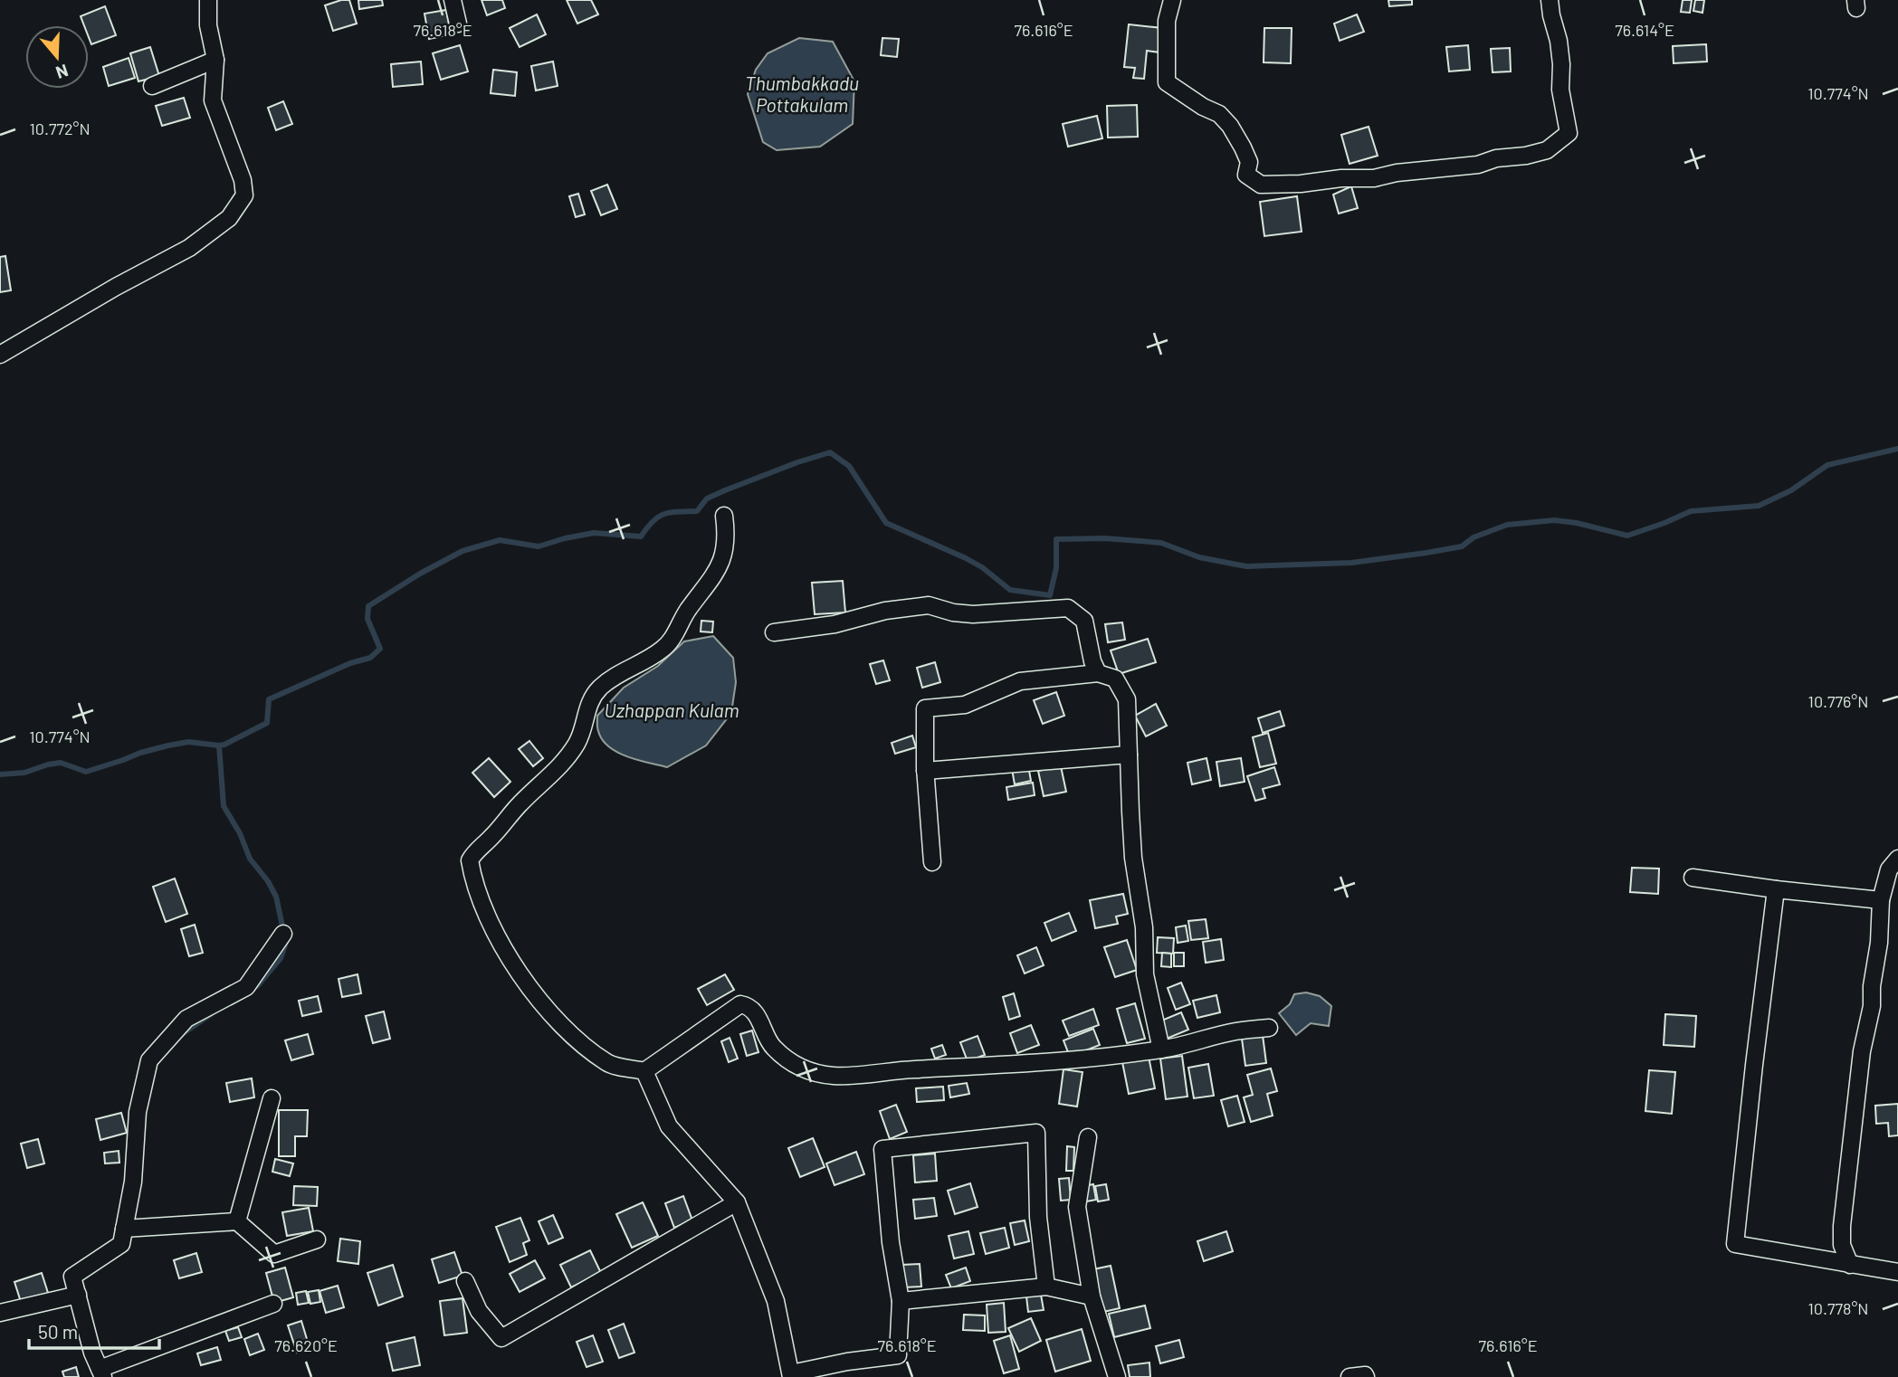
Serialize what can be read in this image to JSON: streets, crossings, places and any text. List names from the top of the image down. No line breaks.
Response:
{"water":["Thumbakkadu Pottakulam","Uzhappan Kulam"],"scale_bar":"50 m","north":"bottom","coordinates":["76.618°E","76.616°E","76.614°E","10.774°N","10.772°N","10.776°N","10.778°N","76.620°E"]}
